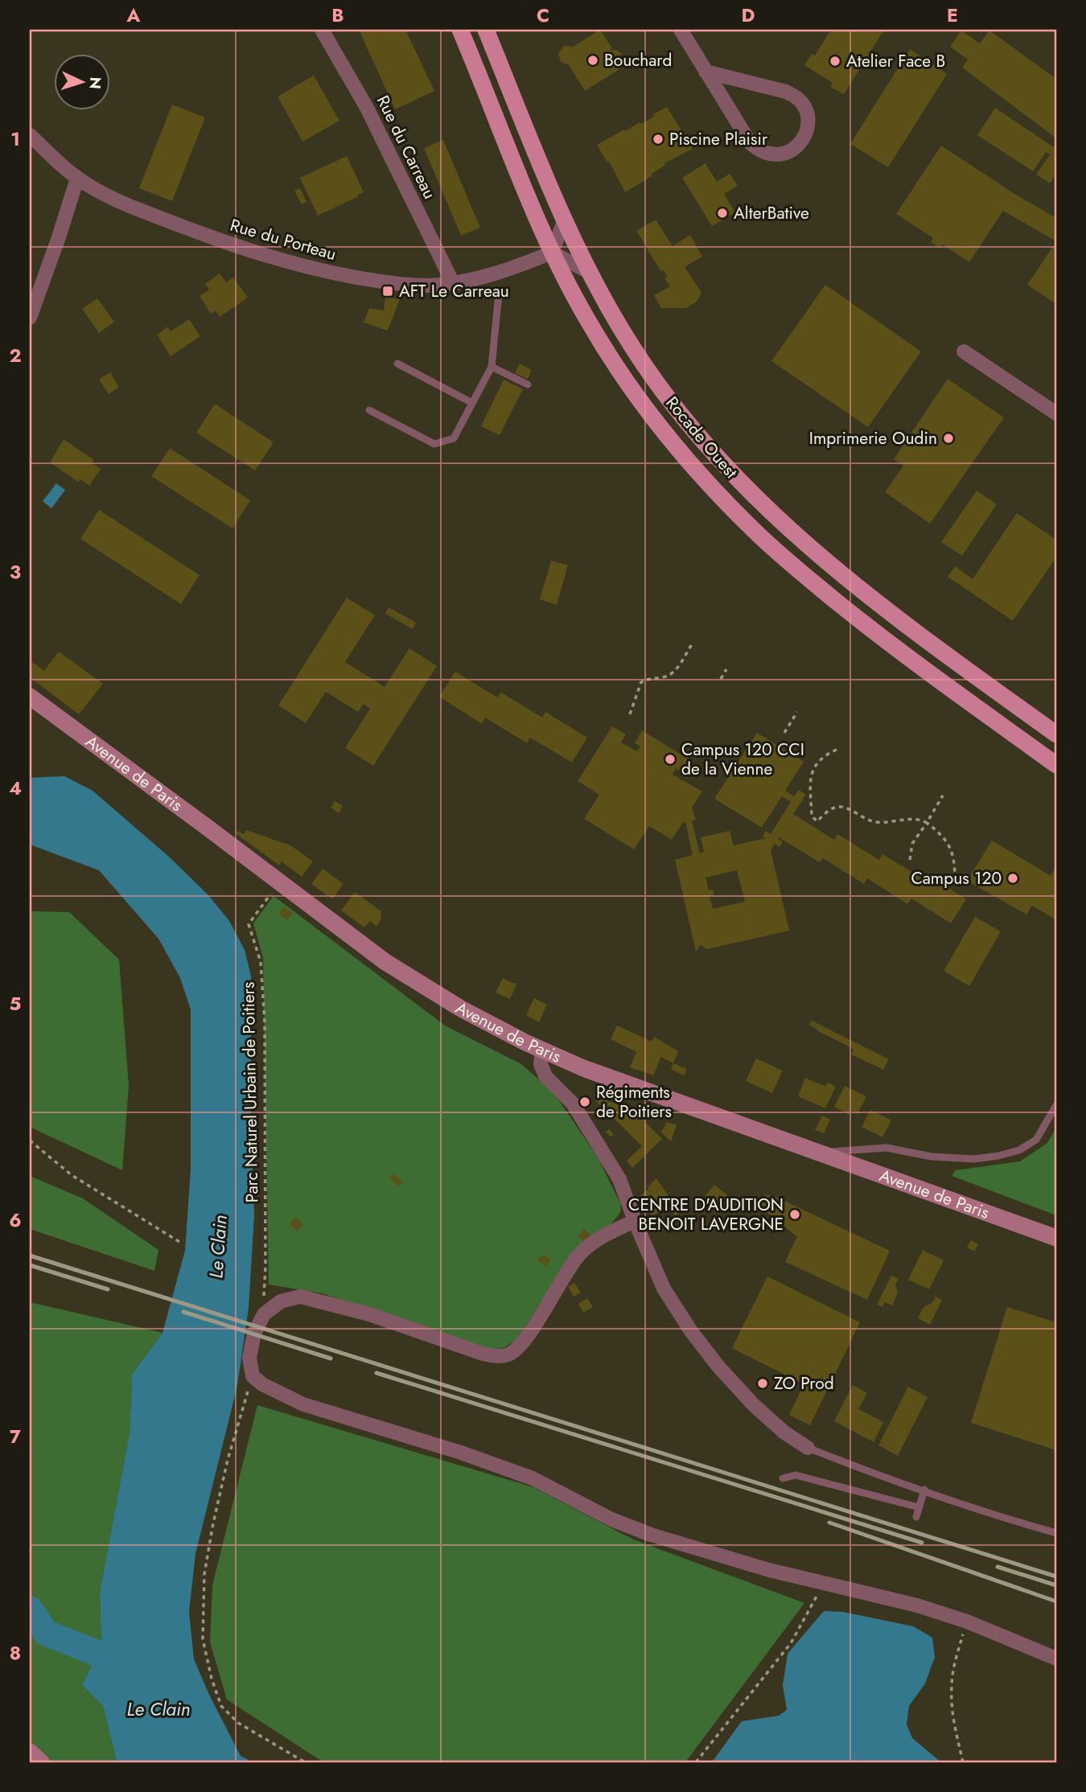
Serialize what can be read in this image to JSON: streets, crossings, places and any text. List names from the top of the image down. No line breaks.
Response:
{"streets":{"main road":["Rocade Ouest","Avenue de Paris"],"street":["Rue du Carreau","Rue du Porteau"],"path":["Parc Naturel Urbain de Poitiers"]},"crossings":[["Rue du Carreau","Rue du Porteau"],["Avenue de Paris","Parc Naturel Urbain de Poitiers"]],"water":["Le Clain"],"places":{"other":["Bouchard","Atelier Face B","Piscine Plaisir","AlterBative","Imprimerie Oudin","Campus 120 CCI de la Vienne","Campus 120","Régiments de Poitiers","CENTRE D'AUDITION BENOIT LAVERGNE","ZO Prod"],"transit":["AFT Le Carreau"]},"north":"right","grid":{"columns":["A","B","C","D","E"],"rows":["1","2","3","4","5","6","7","8"]}}
